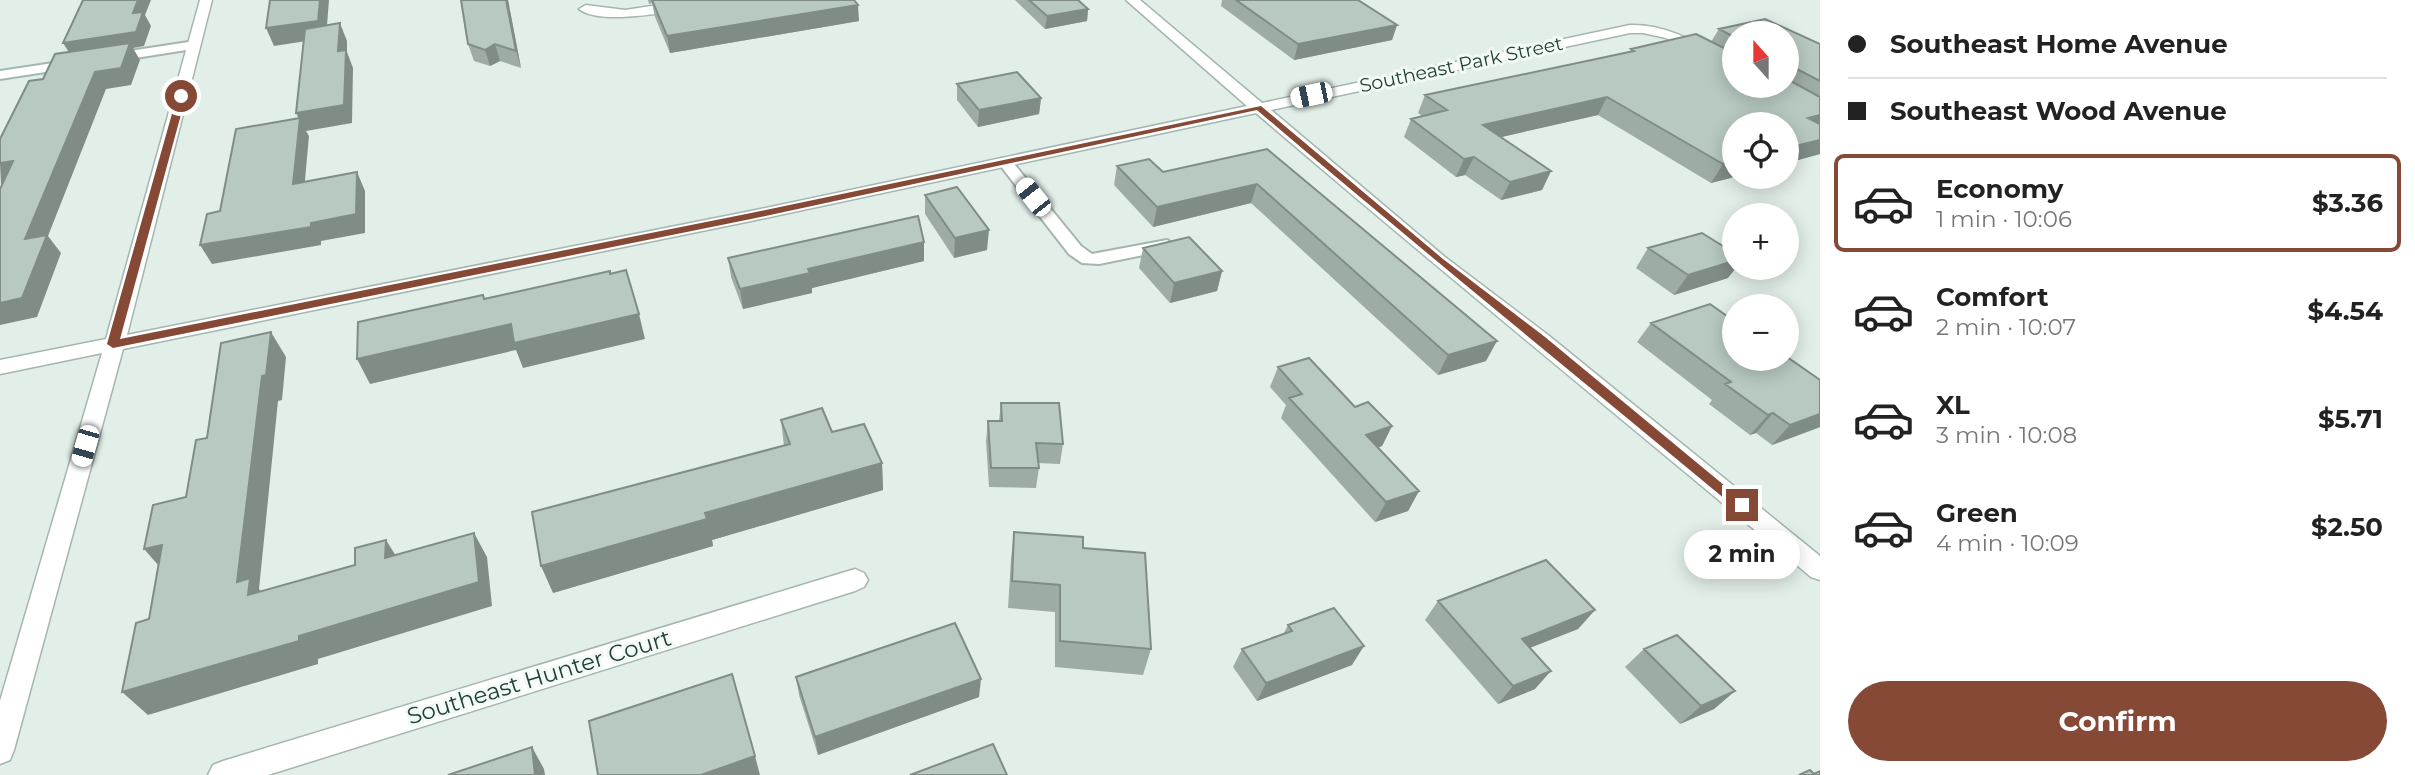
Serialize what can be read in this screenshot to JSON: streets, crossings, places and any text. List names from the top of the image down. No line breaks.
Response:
{"streets":{"street":["Southeast Park Street","Southeast Hunter Court"]},"north":"top","page":{"banner":["Southeast Home Avenue","Southeast Wood Avenue"],"map_buttons":["+","−"],"list":[{"name":"Economy","note":"1 min · 10:06","value":"$3.36"},{"name":"Comfort","note":"2 min · 10:07","value":"$4.54"},{"name":"XL","note":"3 min · 10:08","value":"$5.71"},{"name":"Green","note":"4 min · 10:09","value":"$2.50"}],"bubble":"2 min","buttons":"Confirm"}}
